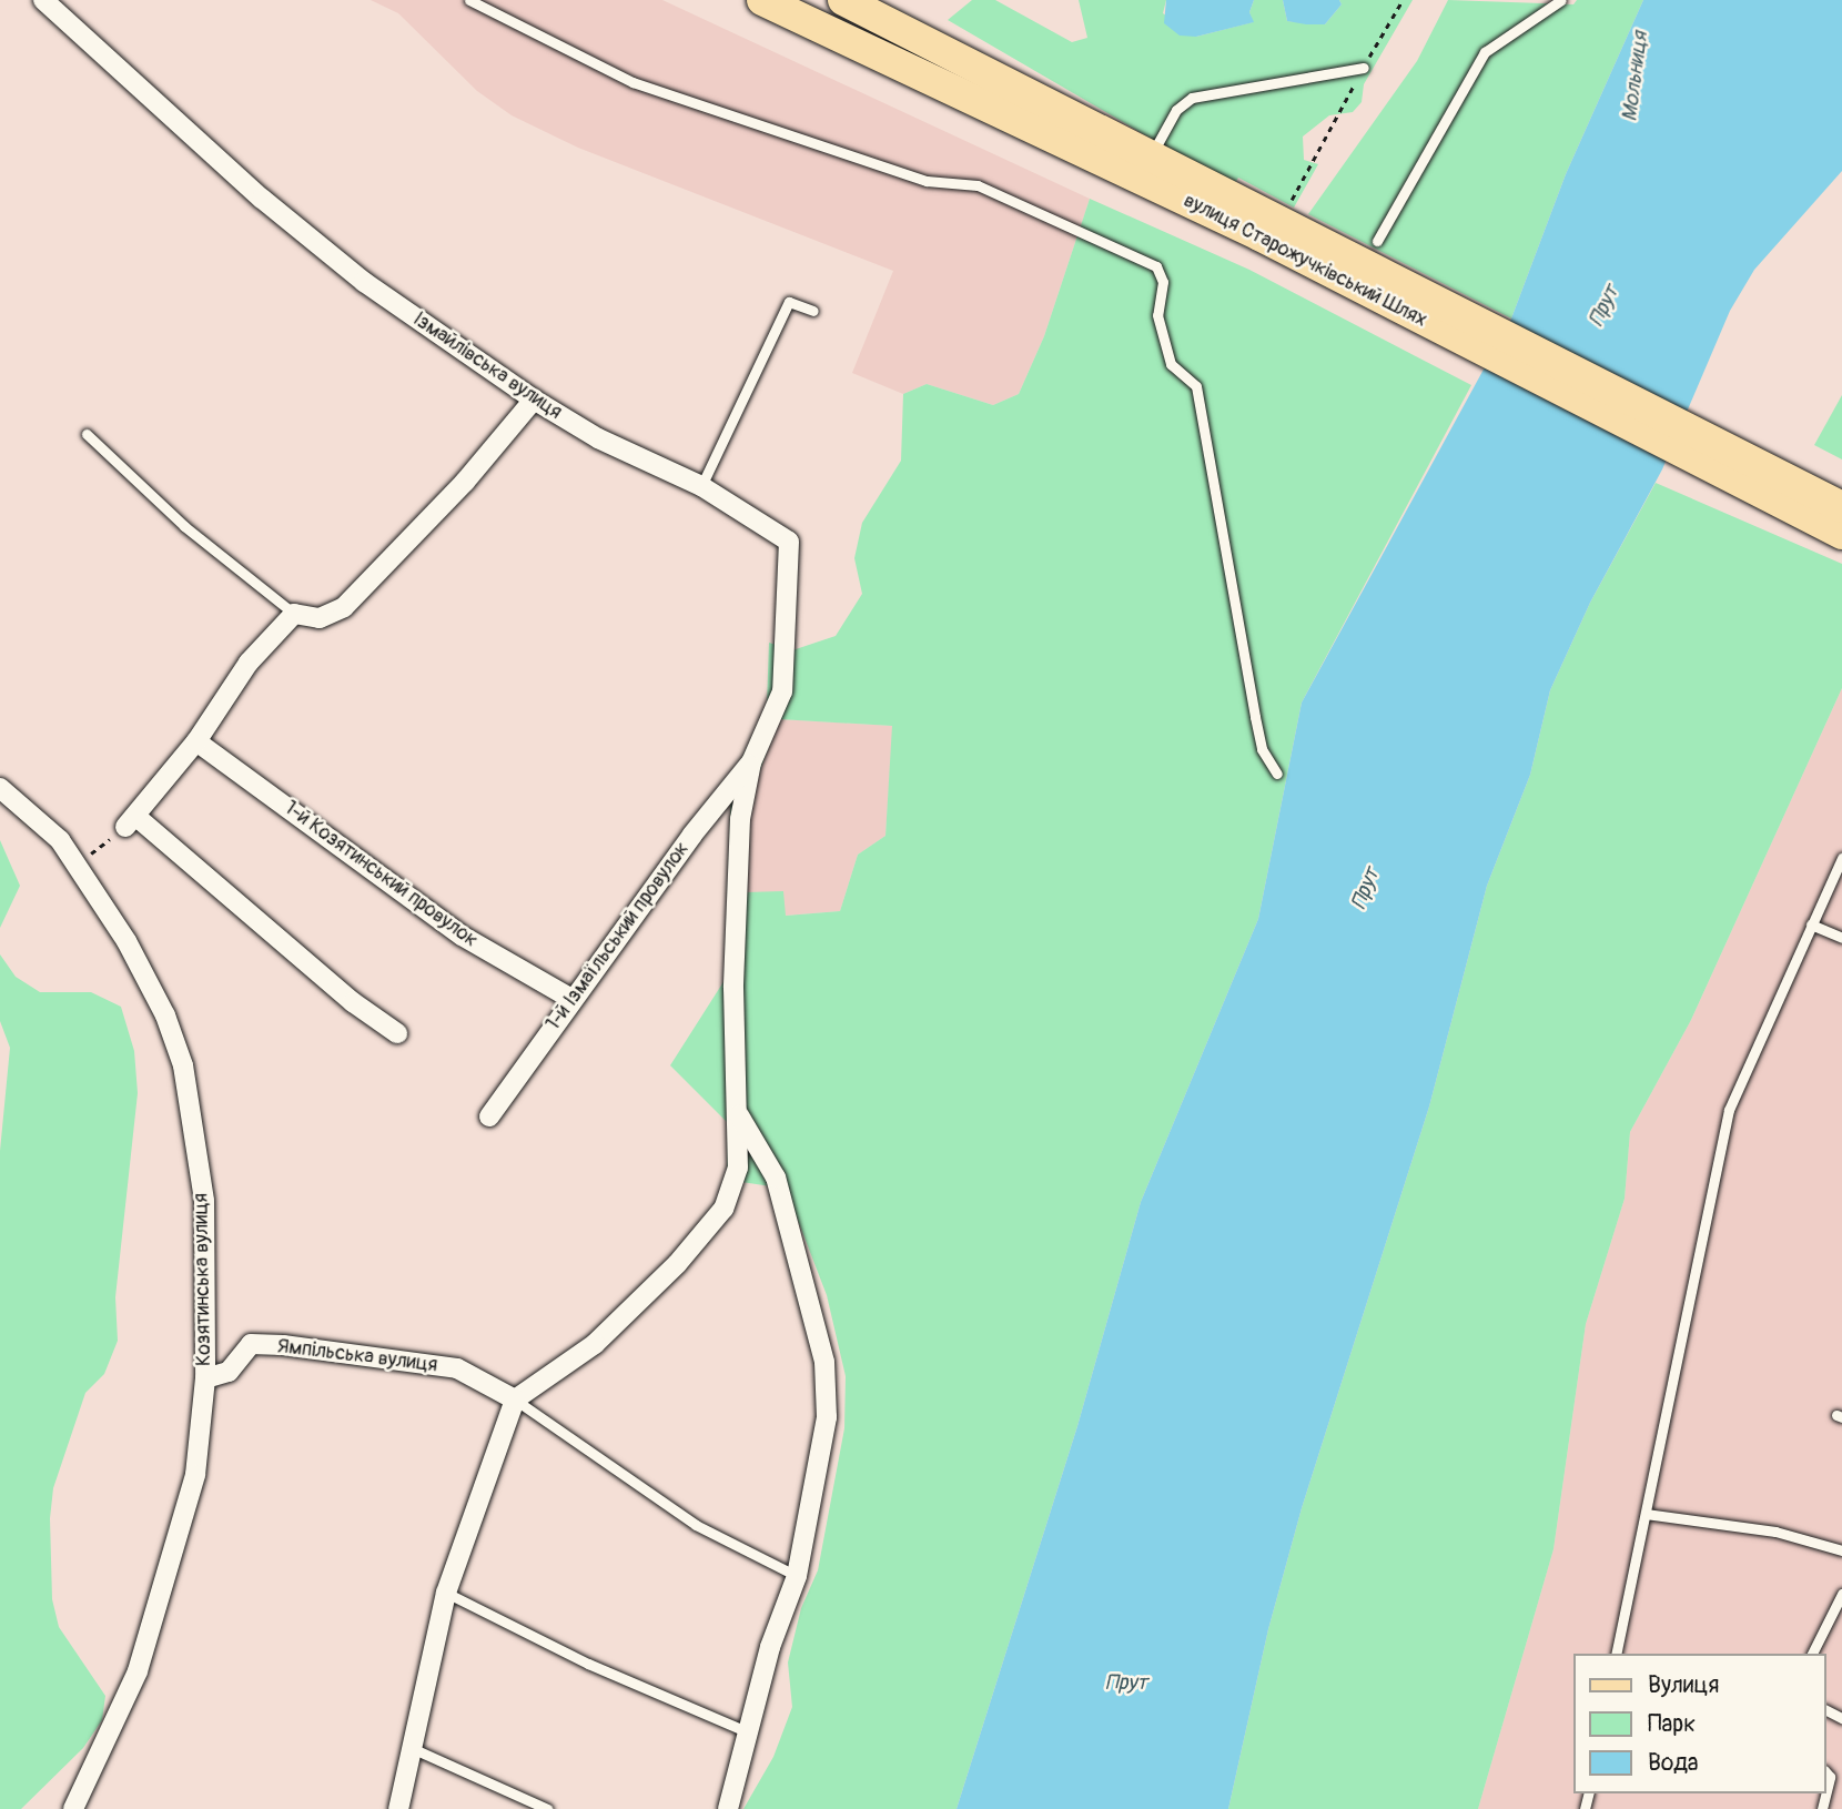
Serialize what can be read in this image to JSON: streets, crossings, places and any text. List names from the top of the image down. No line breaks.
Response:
{"streets":{"main road":["вулиця Старожучківський Шлях"],"street":["Ізмайлівська вулиця","1-й Козятинський провулок","1-й Ізмаїльський провулок","Козятинська вулиця","Ямпільська вулиця"]},"crossings":[["Ізмайлівська вулиця","1-й Ізмаїльський провулок"],["1-й Козятинський провулок","1-й Ізмаїльський провулок"],["Козятинська вулиця","Ямпільська вулиця"]],"water":["Мольниця","Прут"],"legend":["Вулиця","Парк","Вода"]}
